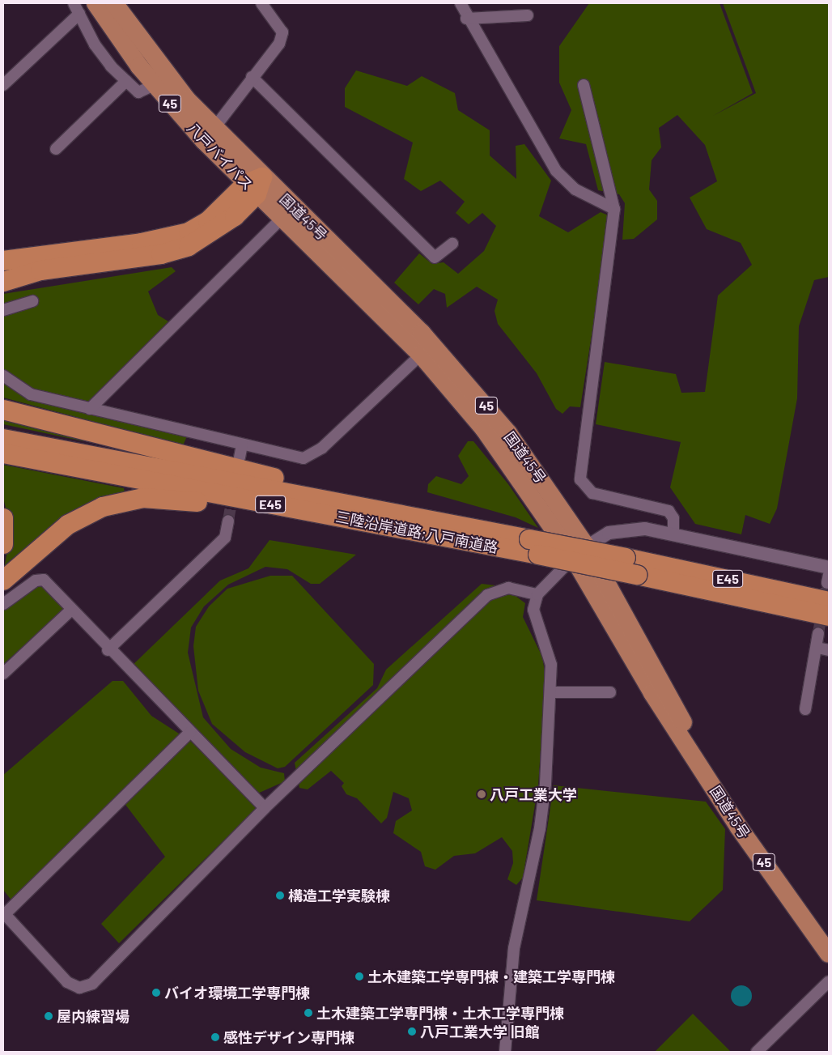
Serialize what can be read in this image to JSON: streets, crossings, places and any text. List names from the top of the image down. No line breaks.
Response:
{"streets":{"highway":["45","八戸バイパス","国道45号","E45","三陸沿岸道路;八戸南道路"]},"crossings":[["八戸バイパス","国道45号"]],"places":["八戸工業大学","構造工学実験棟","土木建築工学専門棟・建築工学専門棟","バイオ環境工学専門棟","土木建築工学専門棟・土木工学専門棟","屋内練習場","八戸工業大学 旧館","感性デザイン専門棟"]}
